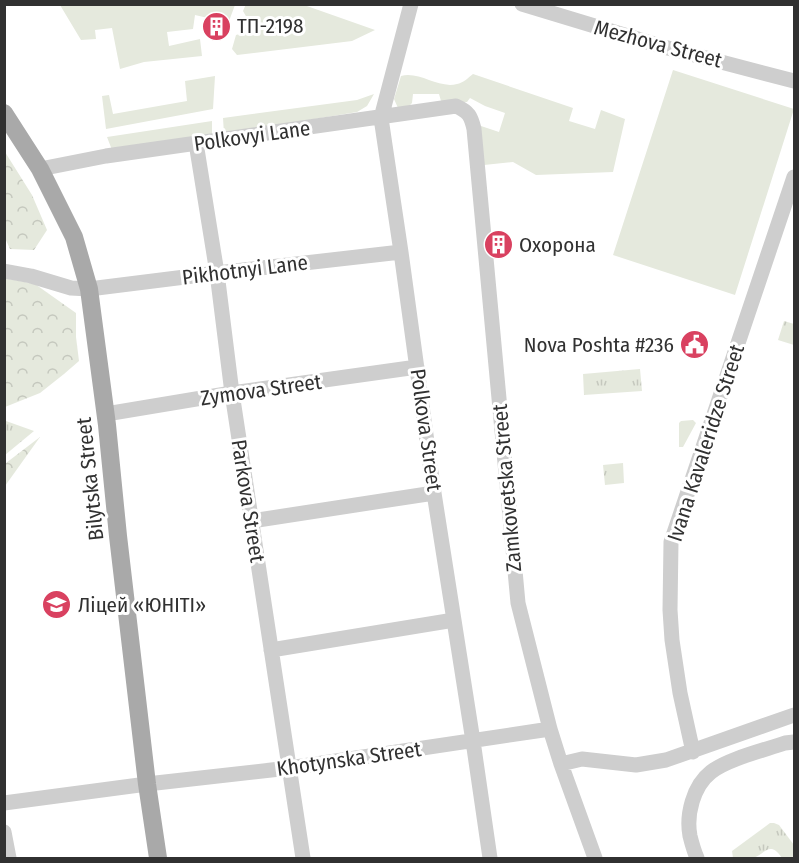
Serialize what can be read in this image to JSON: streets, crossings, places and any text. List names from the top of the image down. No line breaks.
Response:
{"streets":{"main road":["Bilytska Street"],"street":["Mezhova Street","Polkovyi Lane","Pikhotnyi Lane","Zymova Street","Polkova Street","Ivana Kavaleridze Street","Zamkovetska Street","Parkova Street","Khotynska Street"]},"crossings":[["Polkovyi Lane","Polkova Street"],["Polkovyi Lane","Bilytska Street"],["Polkovyi Lane","Zamkovetska Street"],["Polkovyi Lane","Parkova Street"],["Pikhotnyi Lane","Polkova Street"],["Pikhotnyi Lane","Bilytska Street"],["Pikhotnyi Lane","Parkova Street"],["Zymova Street","Polkova Street"],["Zymova Street","Bilytska Street"],["Zymova Street","Parkova Street"],["Polkova Street","Khotynska Street"],["Bilytska Street","Khotynska Street"],["Zamkovetska Street","Khotynska Street"],["Parkova Street","Khotynska Street"]],"places":{"building":["ТП-2198","Охорона"],"public building":["Nova Poshta #236"],"school or university":["Ліцей «ЮНІТІ»"]}}
